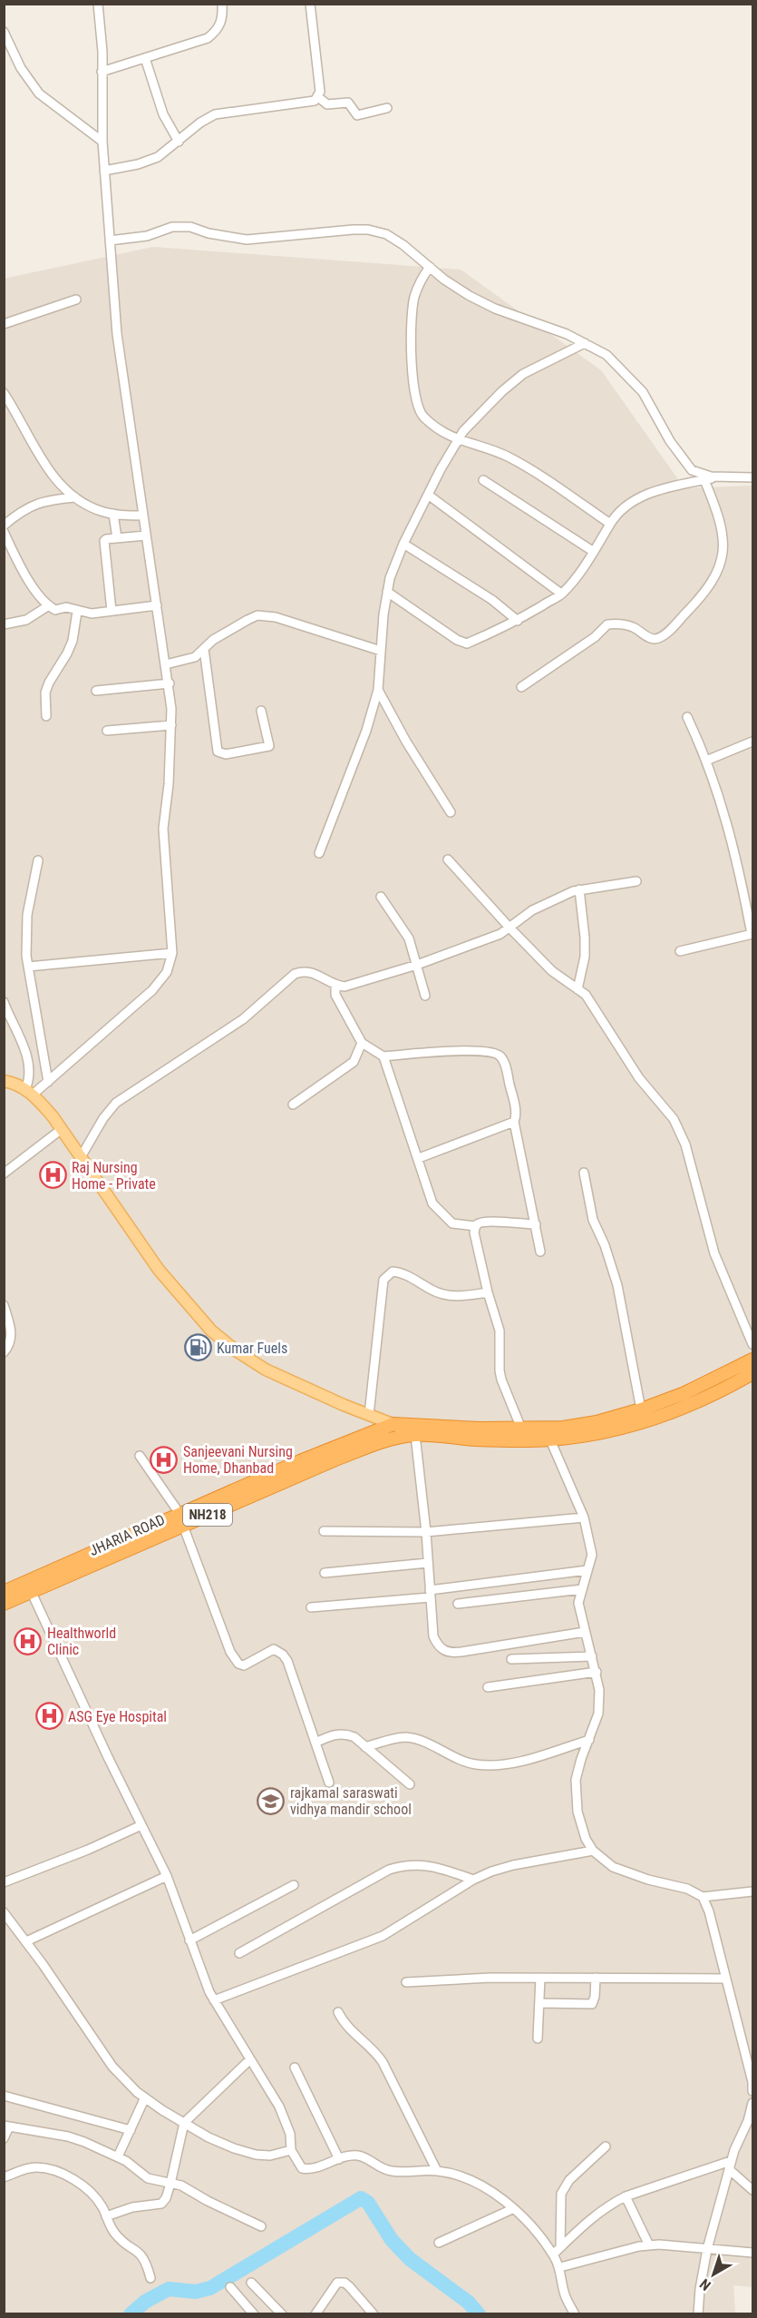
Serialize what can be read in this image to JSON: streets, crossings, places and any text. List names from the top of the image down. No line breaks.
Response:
{"streets":{"highway":["NH218","JHARIA ROAD"]},"crossings":[["NH218","JHARIA ROAD"]],"places":{"hospital":["Raj Nursing Home - Private","Sanjeevani Nursing Home, Dhanbad","Healthworld Clinic","ASG Eye Hospital"],"fuel station":["Kumar Fuels"],"school or university":["rajkamal saraswati vidhya mandir school"]},"north":"bottom left"}
